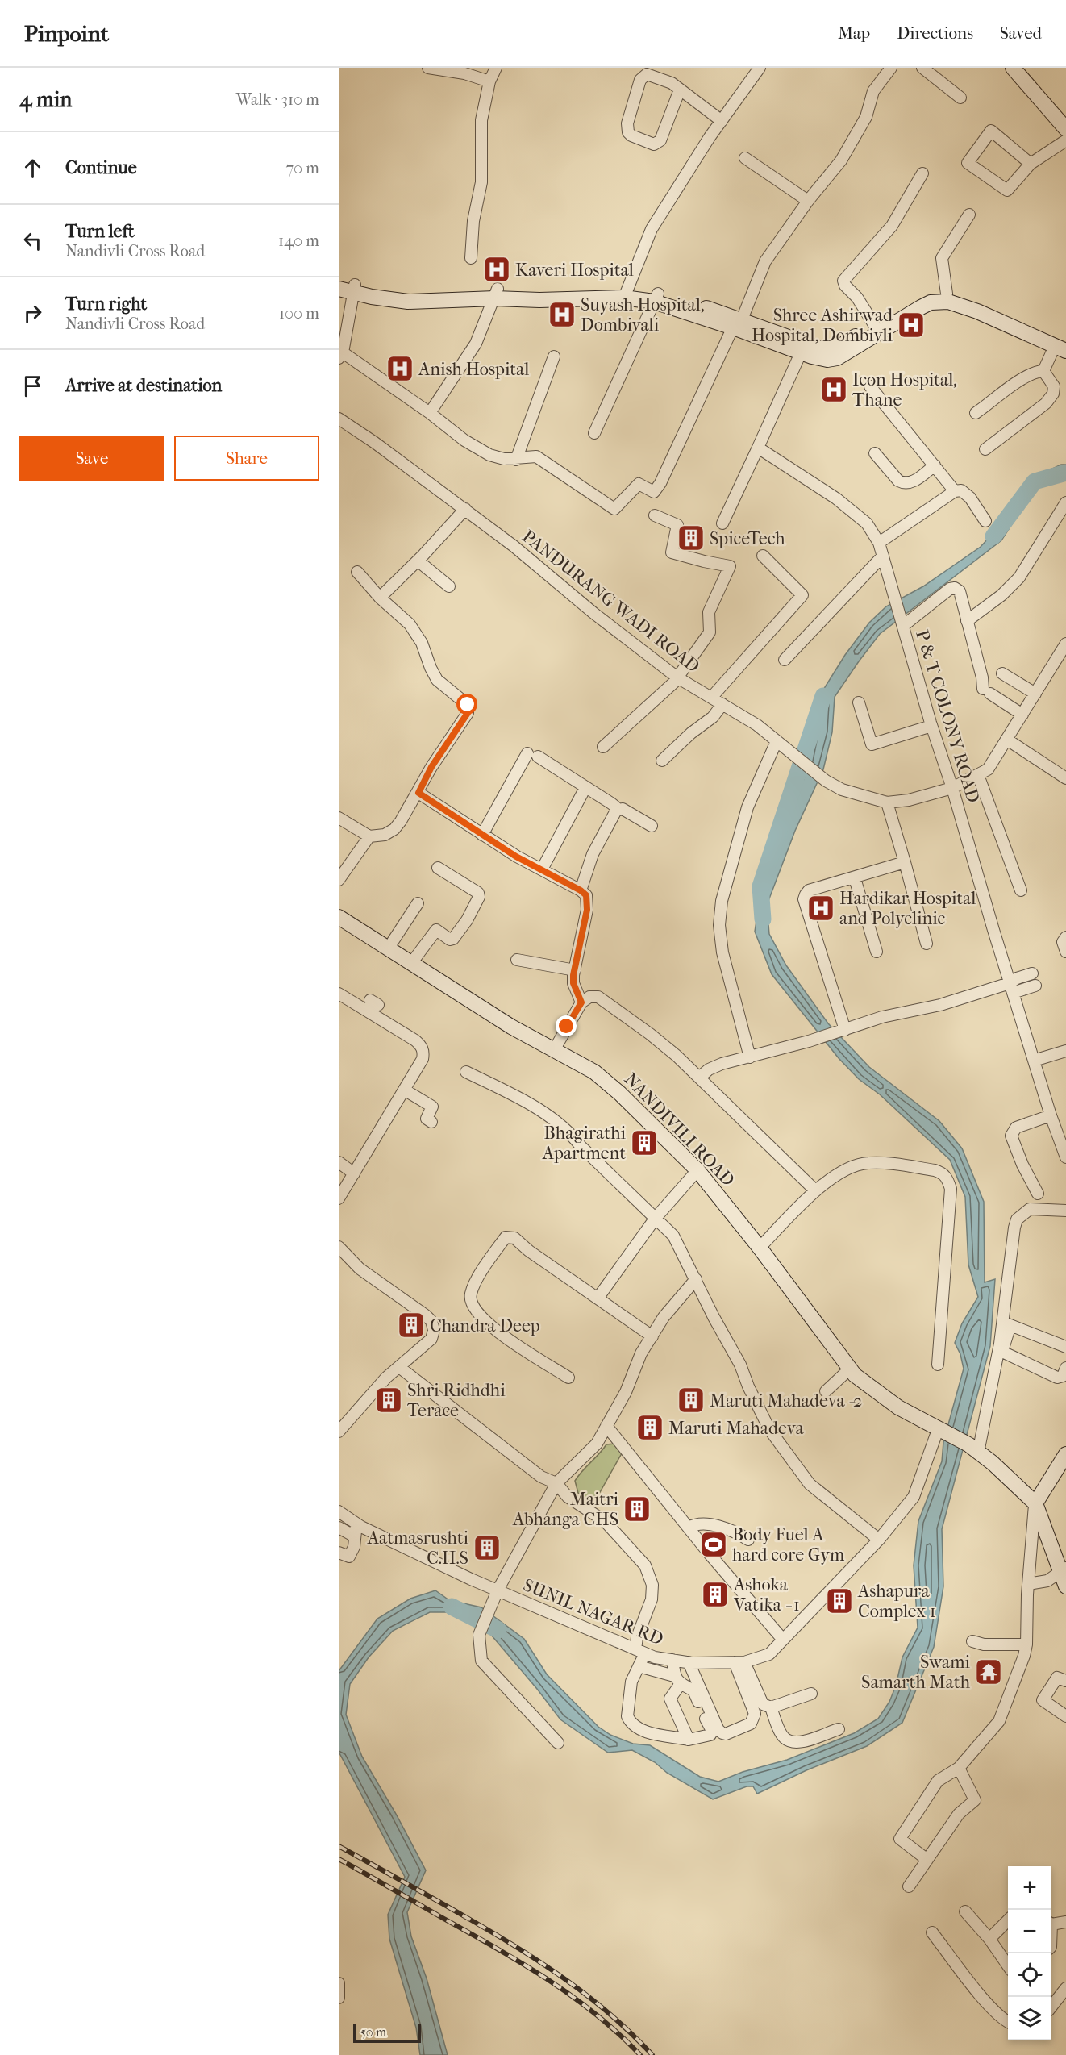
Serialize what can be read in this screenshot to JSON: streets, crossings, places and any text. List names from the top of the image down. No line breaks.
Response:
{"streets":{"street":["PANDURANG WADI ROAD","P & T COLONY ROAD","NANDIVILI ROAD","SUNIL NAGAR RD"]},"crossings":[["PANDURANG WADI ROAD","P & T COLONY ROAD"],["NANDIVILI ROAD","SUNIL NAGAR RD"]],"places":{"hospital":["Kaveri Hospital","Suyash Hospital, Dombivali","Shree Ashirwad Hospital, Dombivli","Anish Hospital","Icon Hospital, Thane","Hardikar Hospital and Polyclinic"],"building":["SpiceTech","Bhagirathi Apartment","Chandra Deep","Shri Ridhdhi Terace","Maruti Mahadeva -2","Maruti Mahadeva","Maitri Abhanga CHS","Aatmasrushti C.H.S","Ashoka Vatika - 1","Ashapura Complex 1"],"sports":["Body Fuel A hard core Gym"],"temple":["Swami Samarth Math"]},"scale_bar":"50 m","page":{"header":"Pinpoint","nav":["Map","Directions","Saved"],"heading":["4 min","Walk · 310 m"],"list":[["Continue","70 m"],["Turn left","Nandivli Cross Road","140 m"],["Turn right","Nandivli Cross Road","100 m"],"Arrive at destination"],"buttons":["Save","Share"],"map_buttons":["+","−"],"scale":"50 m"}}
